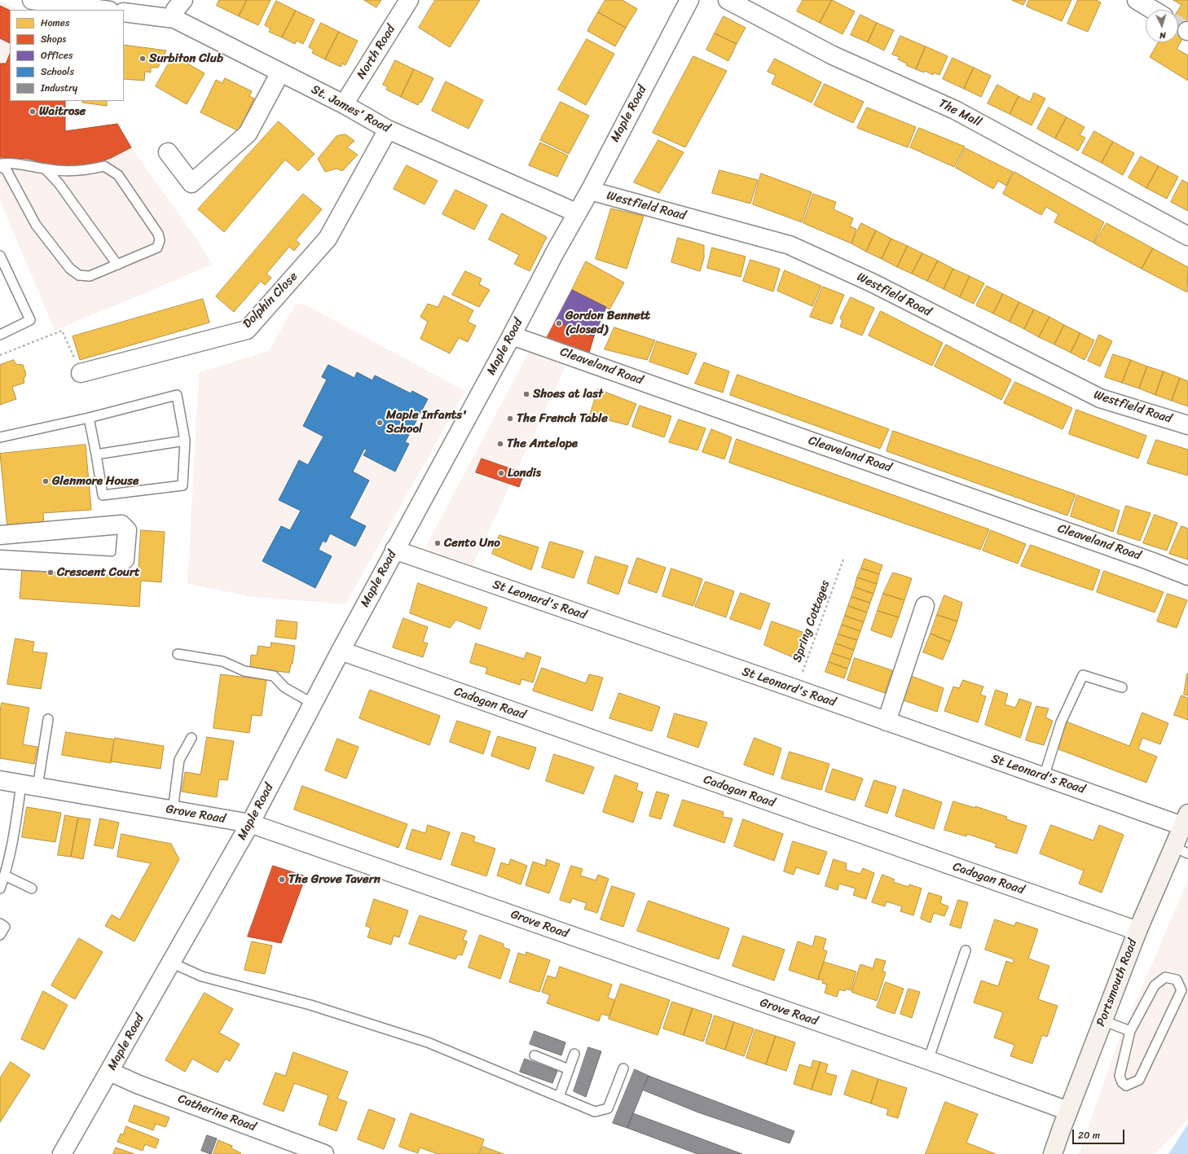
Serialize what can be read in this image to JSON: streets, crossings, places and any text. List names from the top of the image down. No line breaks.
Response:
{"streets":{"main road":["Portsmouth Road"],"street":["North Road","St. James' Road","The Mall","Maple Road","Westfield Road","Dolphin Close","Cleaveland Road","St Leonard's Road","Cadogan Road","Grove Road","Catherine Road"],"path":["Spring Cottages"]},"crossings":[["North Road","St. James' Road"],["St. James' Road","Maple Road"],["St. James' Road","Dolphin Close"],["Maple Road","Westfield Road"],["Maple Road","Cleaveland Road"],["Maple Road","St Leonard's Road"],["Maple Road","Cadogan Road"],["Maple Road","Grove Road"],["Maple Road","Catherine Road"],["St Leonard's Road","Spring Cottages"],["St Leonard's Road","Portsmouth Road"],["Cadogan Road","Portsmouth Road"],["Grove Road","Portsmouth Road"]],"places":["Surbiton Club","Waitrose","Gordon Bennett (closed)","Shoes at last","The French Table","Maple Infants' School","The Antelope","Londis","Glenmore House","Cento Uno","Crescent Court","The Grove Tavern"],"legend":["Homes","Shops","Offices","Schools","Industry"],"scale_bar":"20 m","north":"bottom"}
